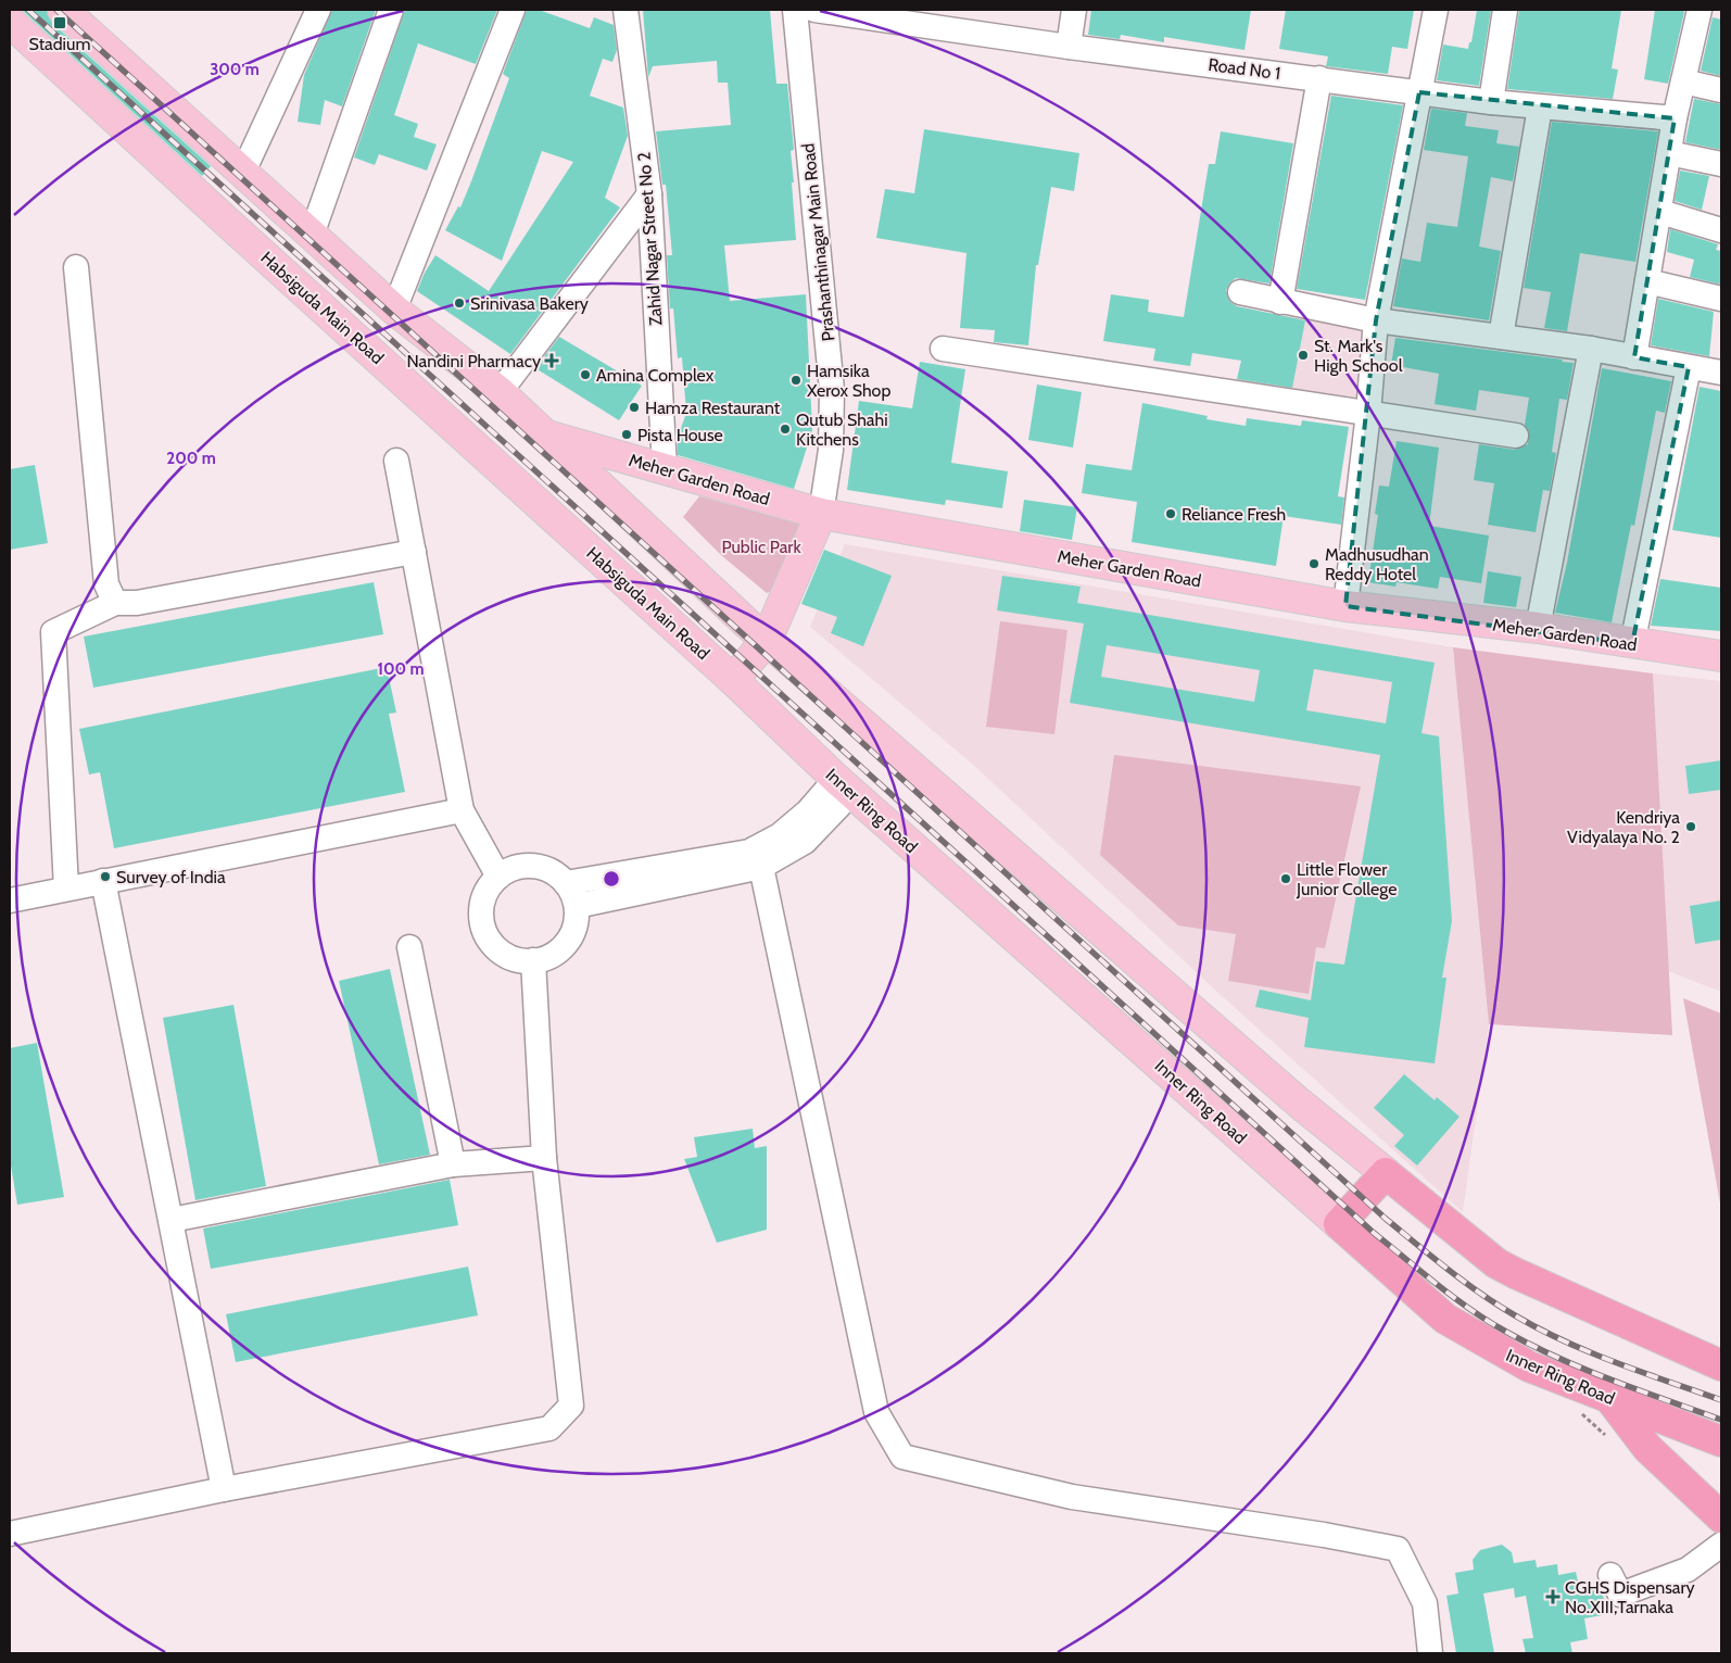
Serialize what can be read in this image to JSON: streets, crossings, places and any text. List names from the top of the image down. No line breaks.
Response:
{"streets":{"highway":["Inner Ring Road"],"main road":["Prashanthinagar Main Road","Habsiguda Main Road","Meher Garden Road"],"street":["Road No 1","Zahid Nagar Street No 2"]},"crossings":[["Zahid Nagar Street No 2","Meher Garden Road"],["Prashanthinagar Main Road","Habsiguda Main Road"],["Prashanthinagar Main Road","Meher Garden Road"],["Prashanthinagar Main Road","Inner Ring Road"],["Habsiguda Main Road","Inner Ring Road"]],"parks":["Public Park"],"places":{"transit":["Stadium"],"other":["Srinivasa Bakery","St. Mark's High School","Amina Complex","Hamsika Xerox Shop","Hamza Restaurant","Qutub Shahi Kitchens","Pista House","Reliance Fresh","Madhusudhan Reddy Hotel","Kendriya Vidyalaya No. 2","Survey of India","Little Flower Junior College"],"health":["Nandini Pharmacy","CGHS Dispensary No.XIII,Tarnaka"]},"rings":["300 m","200 m","100 m"]}
